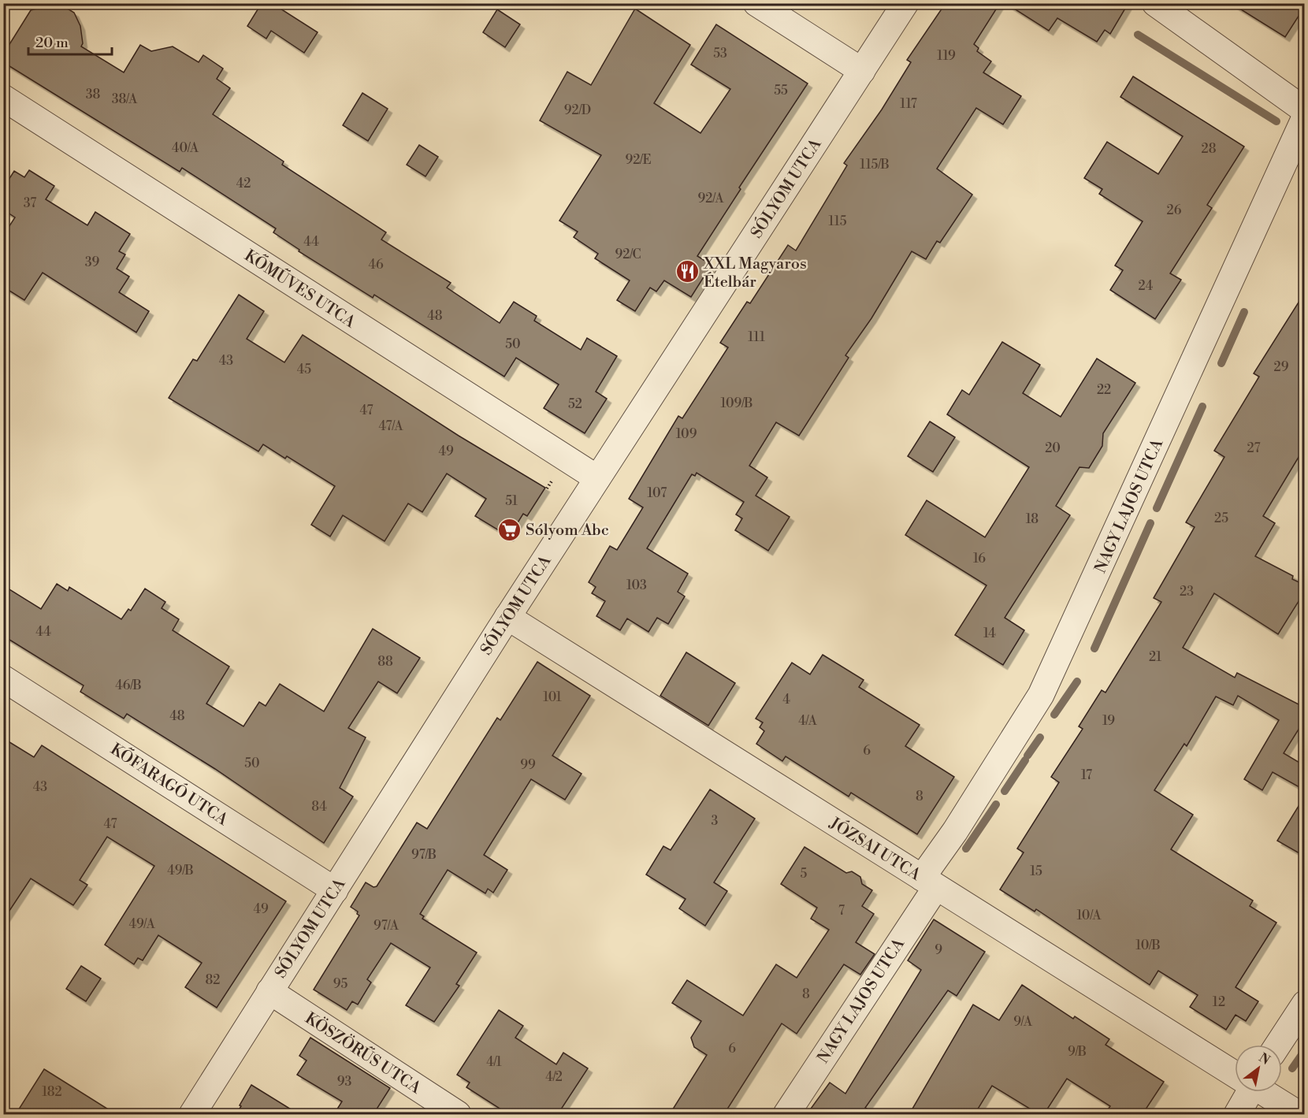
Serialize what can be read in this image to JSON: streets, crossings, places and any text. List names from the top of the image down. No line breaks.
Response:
{"streets":{"street":["SÓLYOM UTCA","KŐMŰVES UTCA","NAGY LAJOS UTCA","KŐFARAGÓ UTCA","JÓZSAI UTCA","KÖSZÖRŰS UTCA"]},"crossings":[["SÓLYOM UTCA","KŐMŰVES UTCA"],["SÓLYOM UTCA","KŐFARAGÓ UTCA"],["SÓLYOM UTCA","JÓZSAI UTCA"],["SÓLYOM UTCA","KÖSZÖRŰS UTCA"],["NAGY LAJOS UTCA","JÓZSAI UTCA"]],"places":{"restaurant":["XXL Magyaros Ételbár"],"supermarket":["Sólyom Abc"]},"house_numbers":["53","119","55","38","38/A","117","92/D","40/A","28","92/E","115/B","42","92/A","37","26","115","44","92/C","39","46","24","48","111","50","43","29","45","22","109/B","52","47","47/A","109","20","27","49","107","51","25","18","16","103","23","44","14","21","88","46/B","101","4","48","4/A","19","6","50","99","17","43","8","84","3","47","97/B","49/B","15","5","49","7","10/A","49/A","97/A","10/B","9","82","95","8","12","9/A","6","9/B","4/1","4/2","93","182"],"scale_bar":"20 m","north":"top right"}
